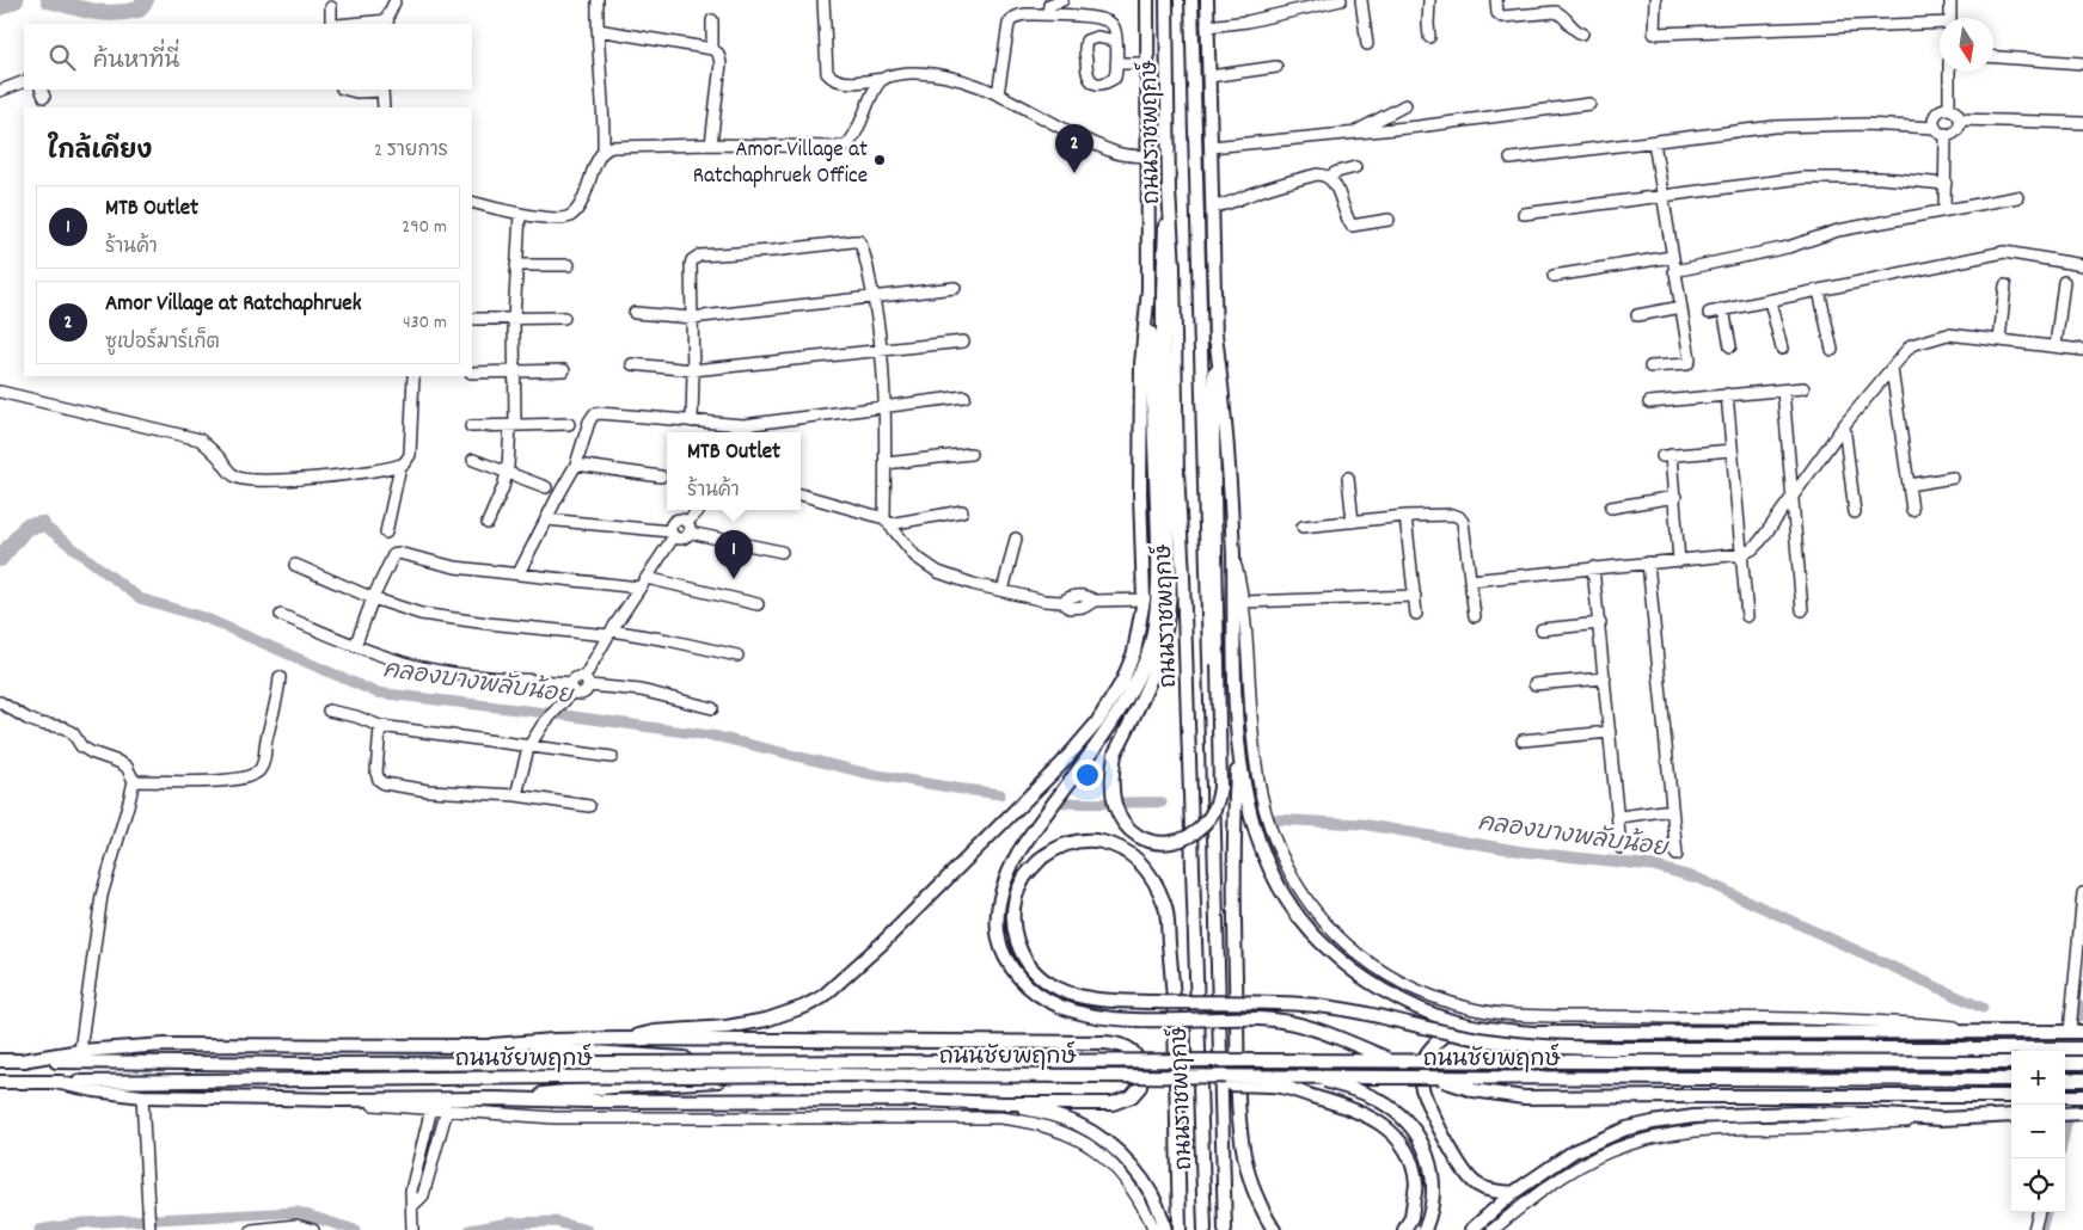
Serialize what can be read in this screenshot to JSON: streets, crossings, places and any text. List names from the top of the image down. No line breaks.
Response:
{"streets":{"main road":["ถนนราชพฤกษ์","ถนนชัยพฤกษ์"]},"water":["คลองบางพลับน้อย"],"places":["Amor Village at Ratchaphruek Office"],"north":"bottom","page":{"search":"ค้นหาที่นี่","heading":["ใกล้เคียง","2 รายการ"],"pins":["2","1"],"list":[{"mark":"1","name":"MTB Outlet","note":"ร้านค้า","value":"290 m"},{"mark":"2","name":"Amor Village at Ratchaphruek","note":"ซูเปอร์มาร์เก็ต","value":"430 m"}],"popup":["MTB Outlet","ร้านค้า"],"map_buttons":["+","−"]}}
